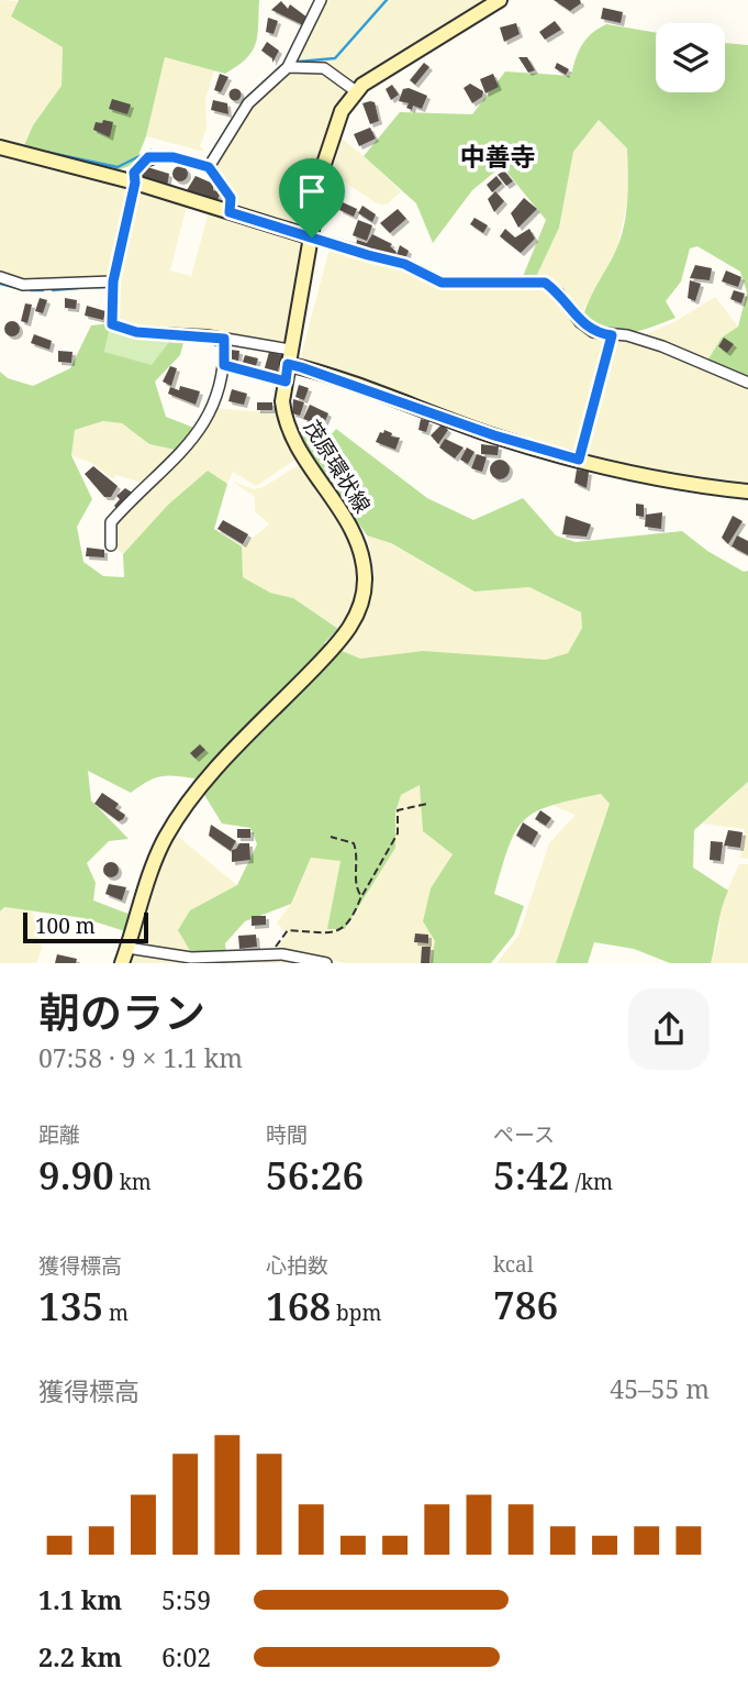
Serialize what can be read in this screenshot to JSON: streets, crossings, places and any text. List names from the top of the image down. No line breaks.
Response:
{"streets":{"main road":["茂原環状線"]},"districts":["中善寺"],"scale_bar":"100 m","page":{"scale":"100 m","heading":["朝のラン","07:58 · 9 × 1.1 km"],"stats":[["距離","9.90 km"],["時間","56:26"],["ペース","5:42 /km"],["獲得標高","135 m"],["心拍数","168 bpm"],["kcal","786"]],"chart":["獲得標高","45–55 m"],"list":[{"name":"1.1 km","note":"5:59"},{"name":"2.2 km","note":"6:02"}]}}
